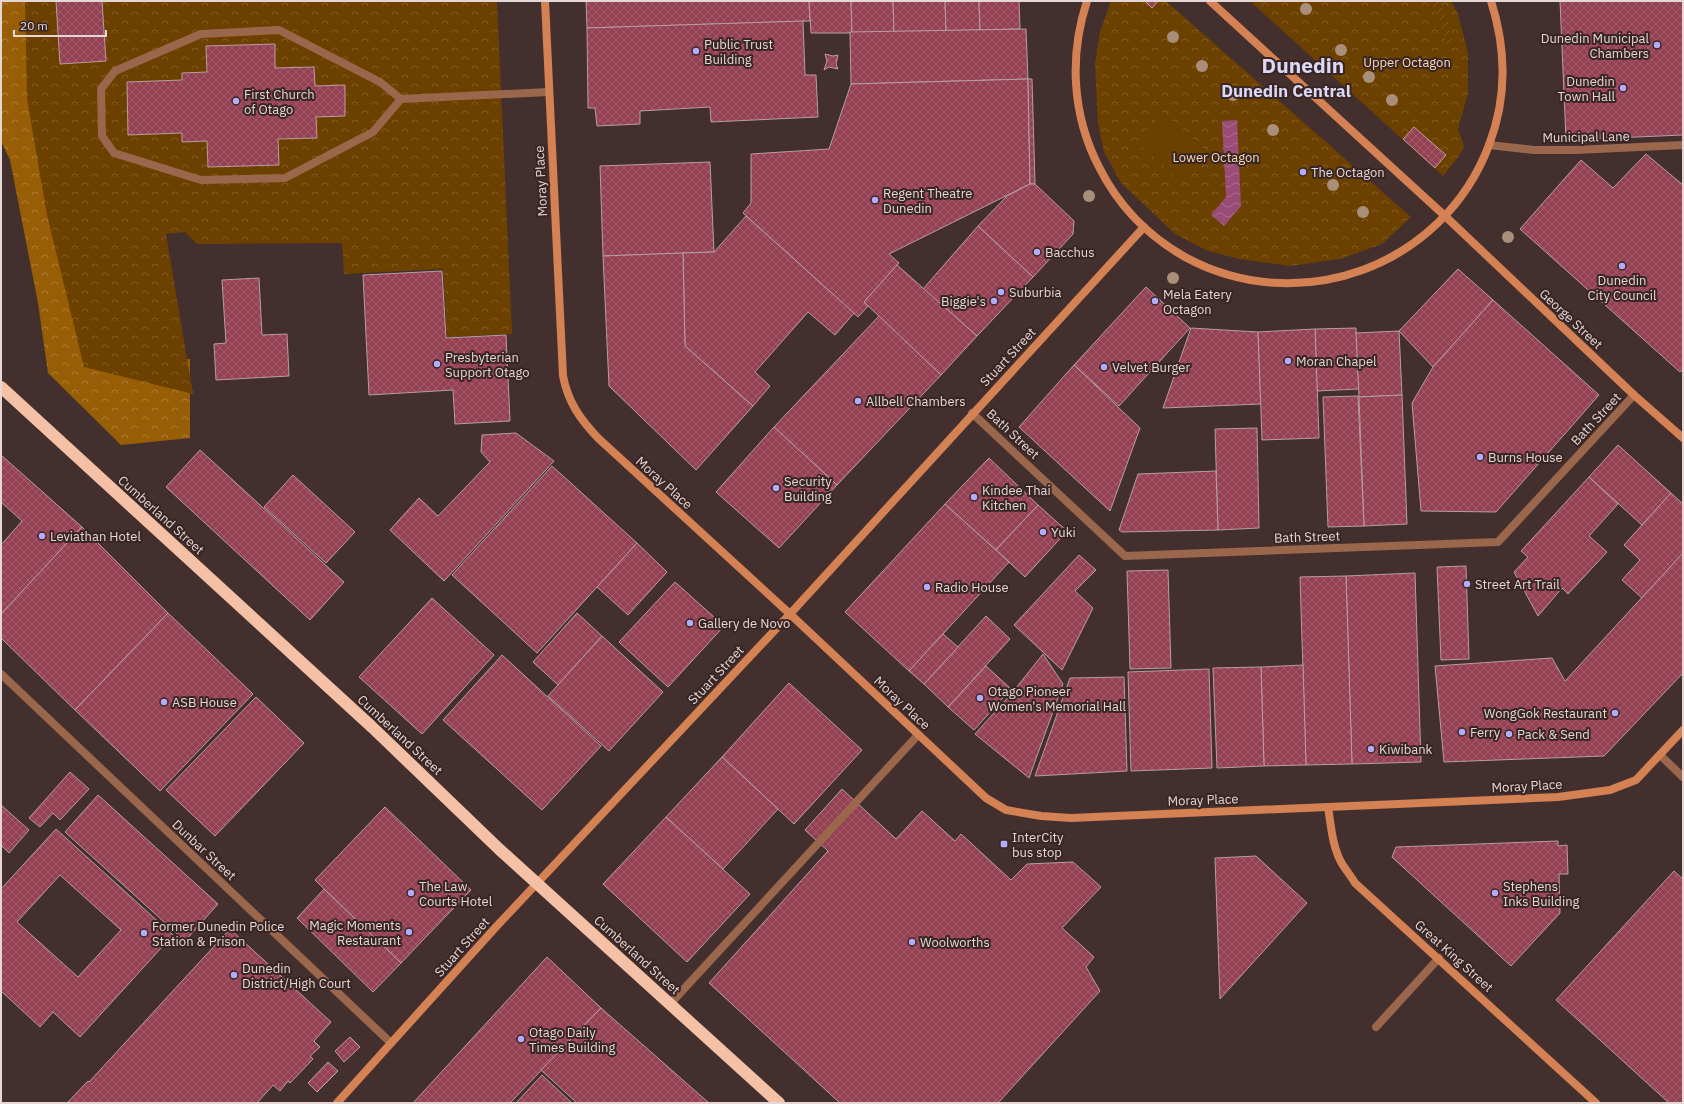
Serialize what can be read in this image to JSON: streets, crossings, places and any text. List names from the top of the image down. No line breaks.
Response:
{"streets":{"highway":["Cumberland Street"],"main road":["Moray Place","George Street","Stuart Street","Great King Street"],"street":["Municipal Lane","Bath Street","Dunbar Street"]},"crossings":[["Moray Place","Stuart Street"],["Moray Place","Great King Street"],["George Street","Bath Street"],["Stuart Street","Bath Street"],["Stuart Street","Cumberland Street"],["Stuart Street","Dunbar Street"]],"districts":["Dunedin","Dunedin Central"],"parks":["Upper Octagon","Lower Octagon"],"places":{"other":["Dunedin Municipal Chambers","Public Trust Building","Dunedin Town Hall","First Church of Otago","The Octagon","Regent Theatre Dunedin","Bacchus","Dunedin City Council","Suburbia","Biggie's","Mela Eatery Octagon","Moran Chapel","Presbyterian Support Otago","Velvet Burger","Allbell Chambers","Burns House","Security Building","Kindee Thai Kitchen","Yuki","Leviathan Hotel","Street Art Trail","Radio House","Gallery de Novo","Otago Pioneer Women's Memorial Hall","ASB House","WongGok Restaurant","Ferry","Pack & Send","Kiwibank","The Law Courts Hotel","Stephens Inks Building","Magic Moments Restaurant","Former Dunedin Police Station & Prison","Woolworths","Dunedin District/High Court","Otago Daily Times Building"],"transit":["InterCity bus stop"]},"scale_bar":"20 m"}
